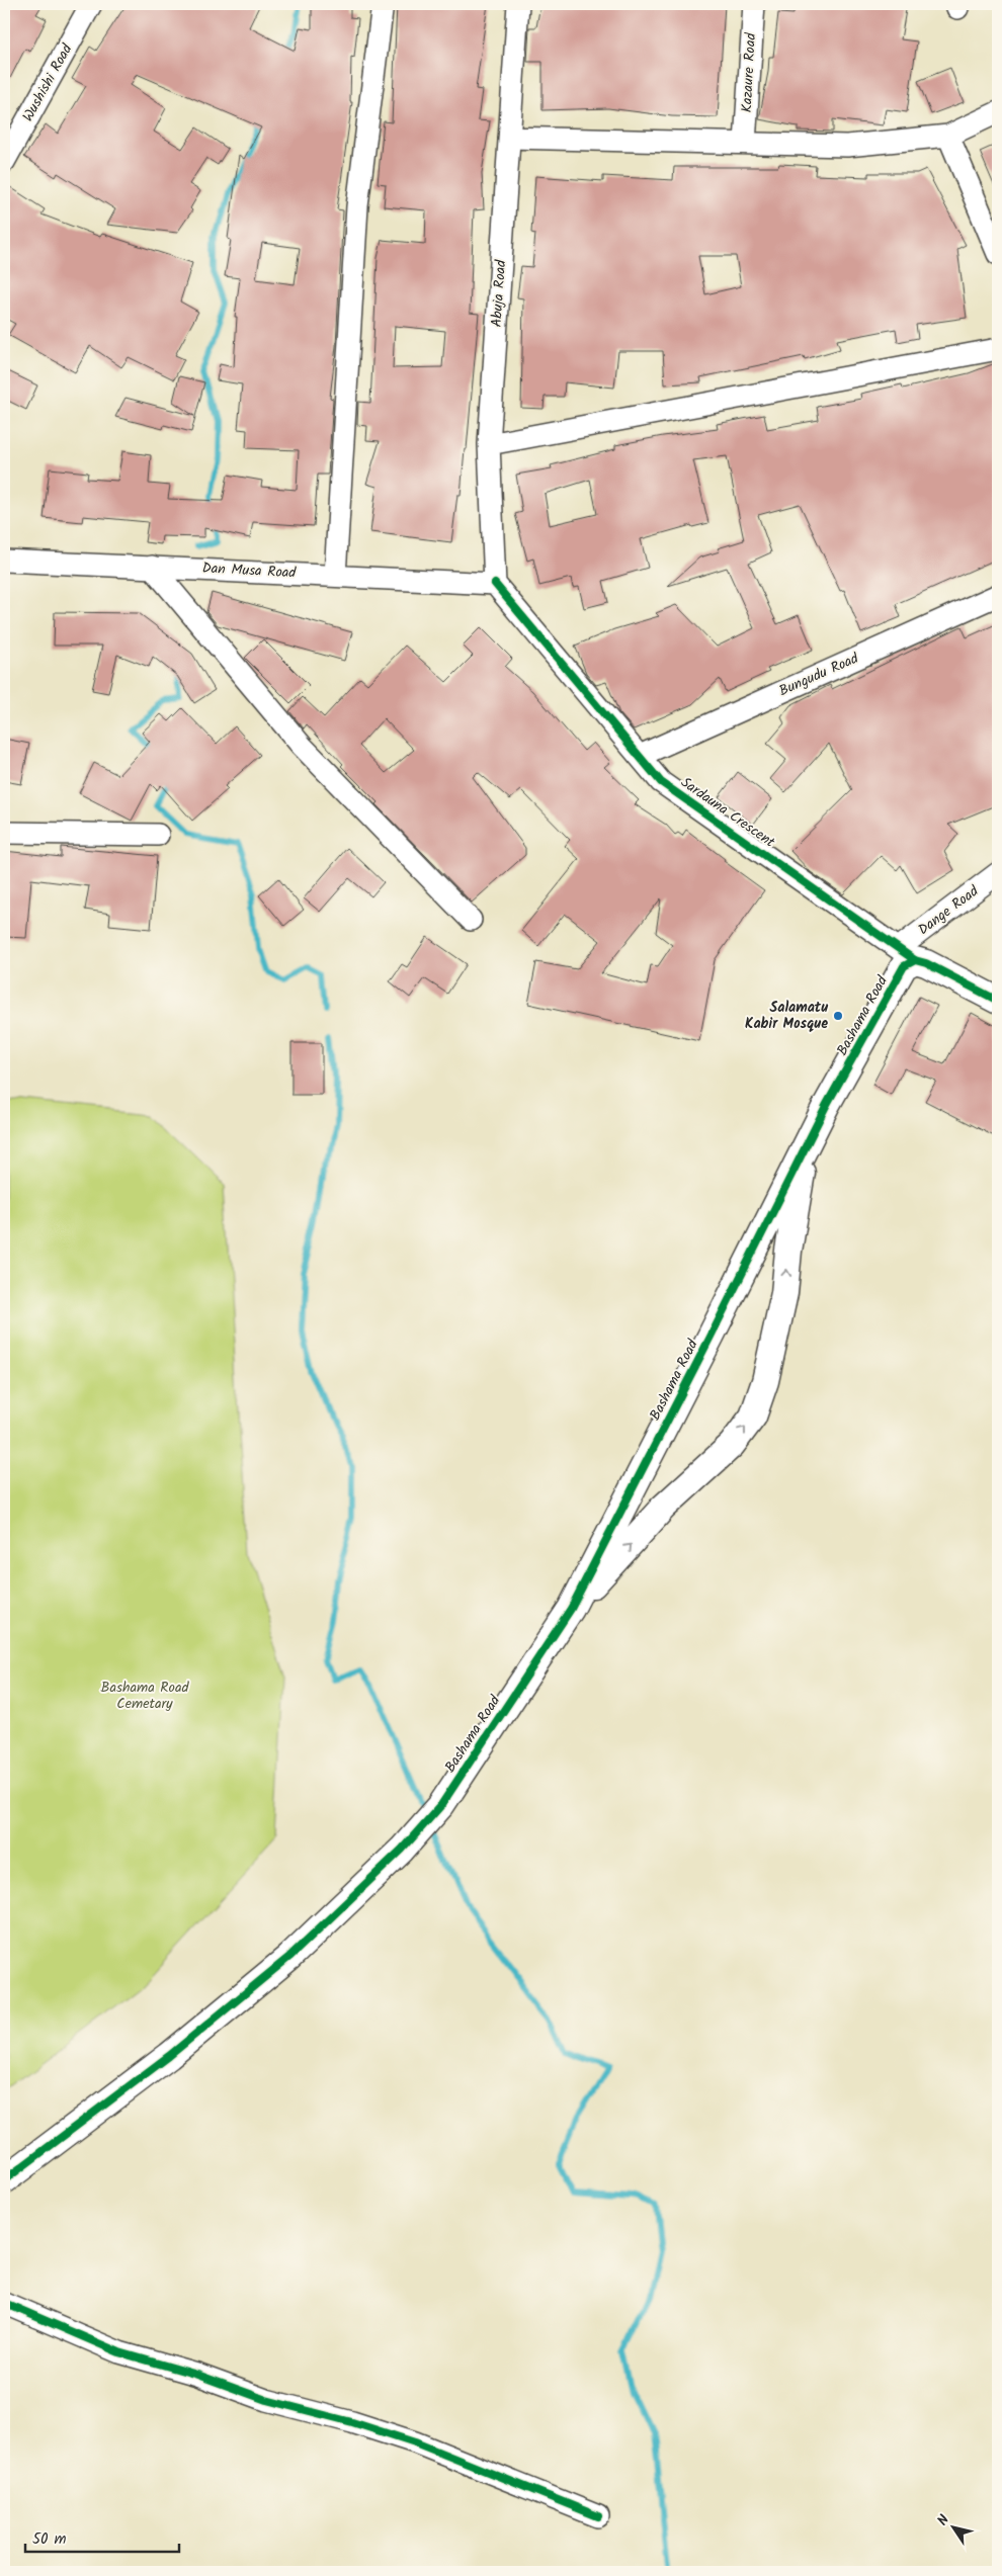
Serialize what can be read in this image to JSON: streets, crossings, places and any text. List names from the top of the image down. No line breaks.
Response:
{"streets":{"street":["Kazaure Road","Wushishi Road","Abuja Road","Dan Musa Road","Bungudu Road","Sardauna Crescent","Dange Road","Bashama Road"]},"crossings":[["Abuja Road","Dan Musa Road"],["Abuja Road","Sardauna Crescent"],["Dan Musa Road","Sardauna Crescent"],["Bungudu Road","Sardauna Crescent"],["Sardauna Crescent","Dange Road"],["Sardauna Crescent","Bashama Road"],["Dange Road","Bashama Road"]],"parks":["Bashama Road Cemetary"],"places":["Salamatu Kabir Mosque"],"scale_bar":"50 m","north":"top left"}
